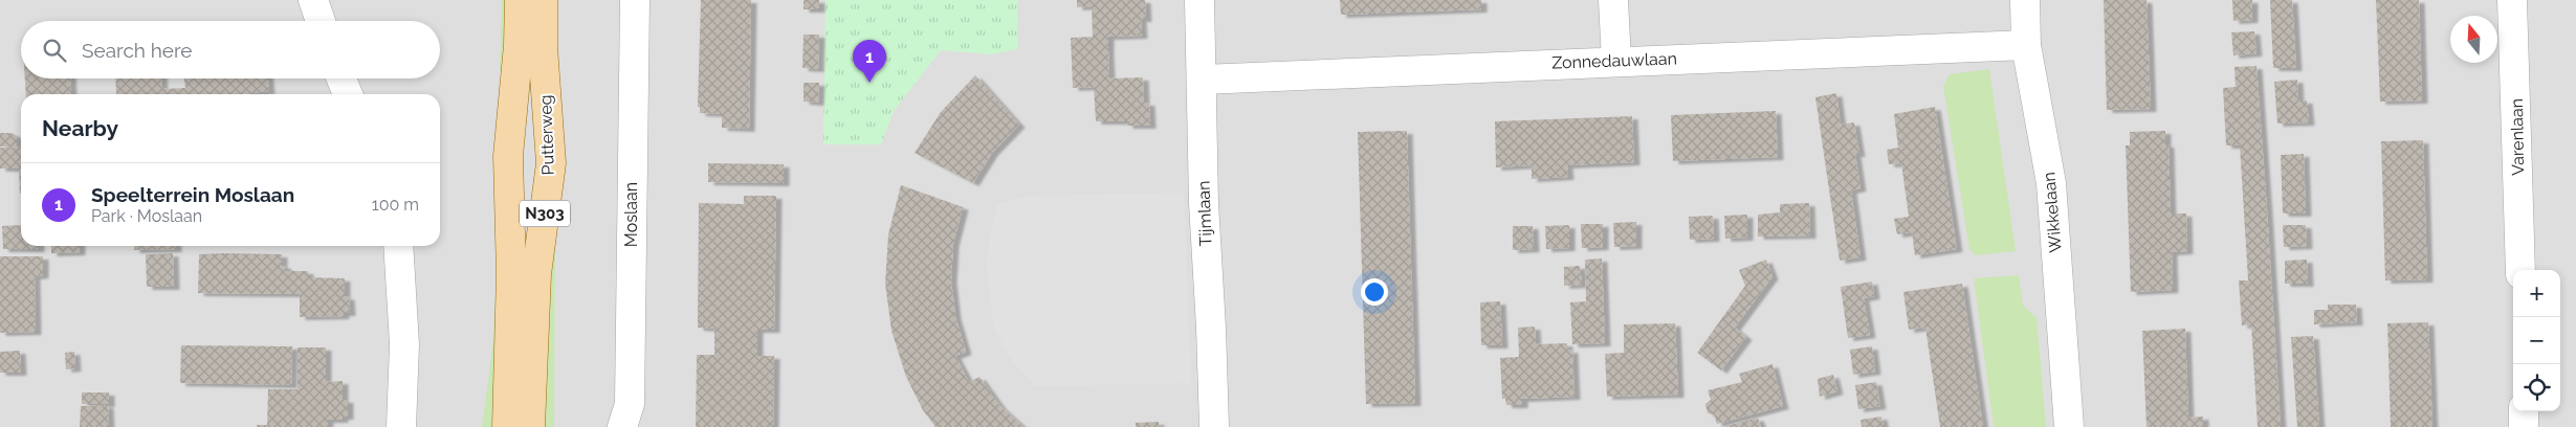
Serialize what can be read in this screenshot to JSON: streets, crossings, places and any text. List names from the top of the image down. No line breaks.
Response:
{"streets":{"main road":["Putterweg","N303"],"street":["Zonnedauwlaan","Varenlaan","Wikkelaan","Tijmlaan","Moslaan"]},"crossings":[["Zonnedauwlaan","Wikkelaan"],["Zonnedauwlaan","Tijmlaan"]],"north":"top","page":{"search":"Search here","pins":"1","heading":"Nearby","list":[{"mark":"1","name":"Speelterrein Moslaan","note":"Park · Moslaan","value":"100 m"}],"map_buttons":["+","−"]}}
